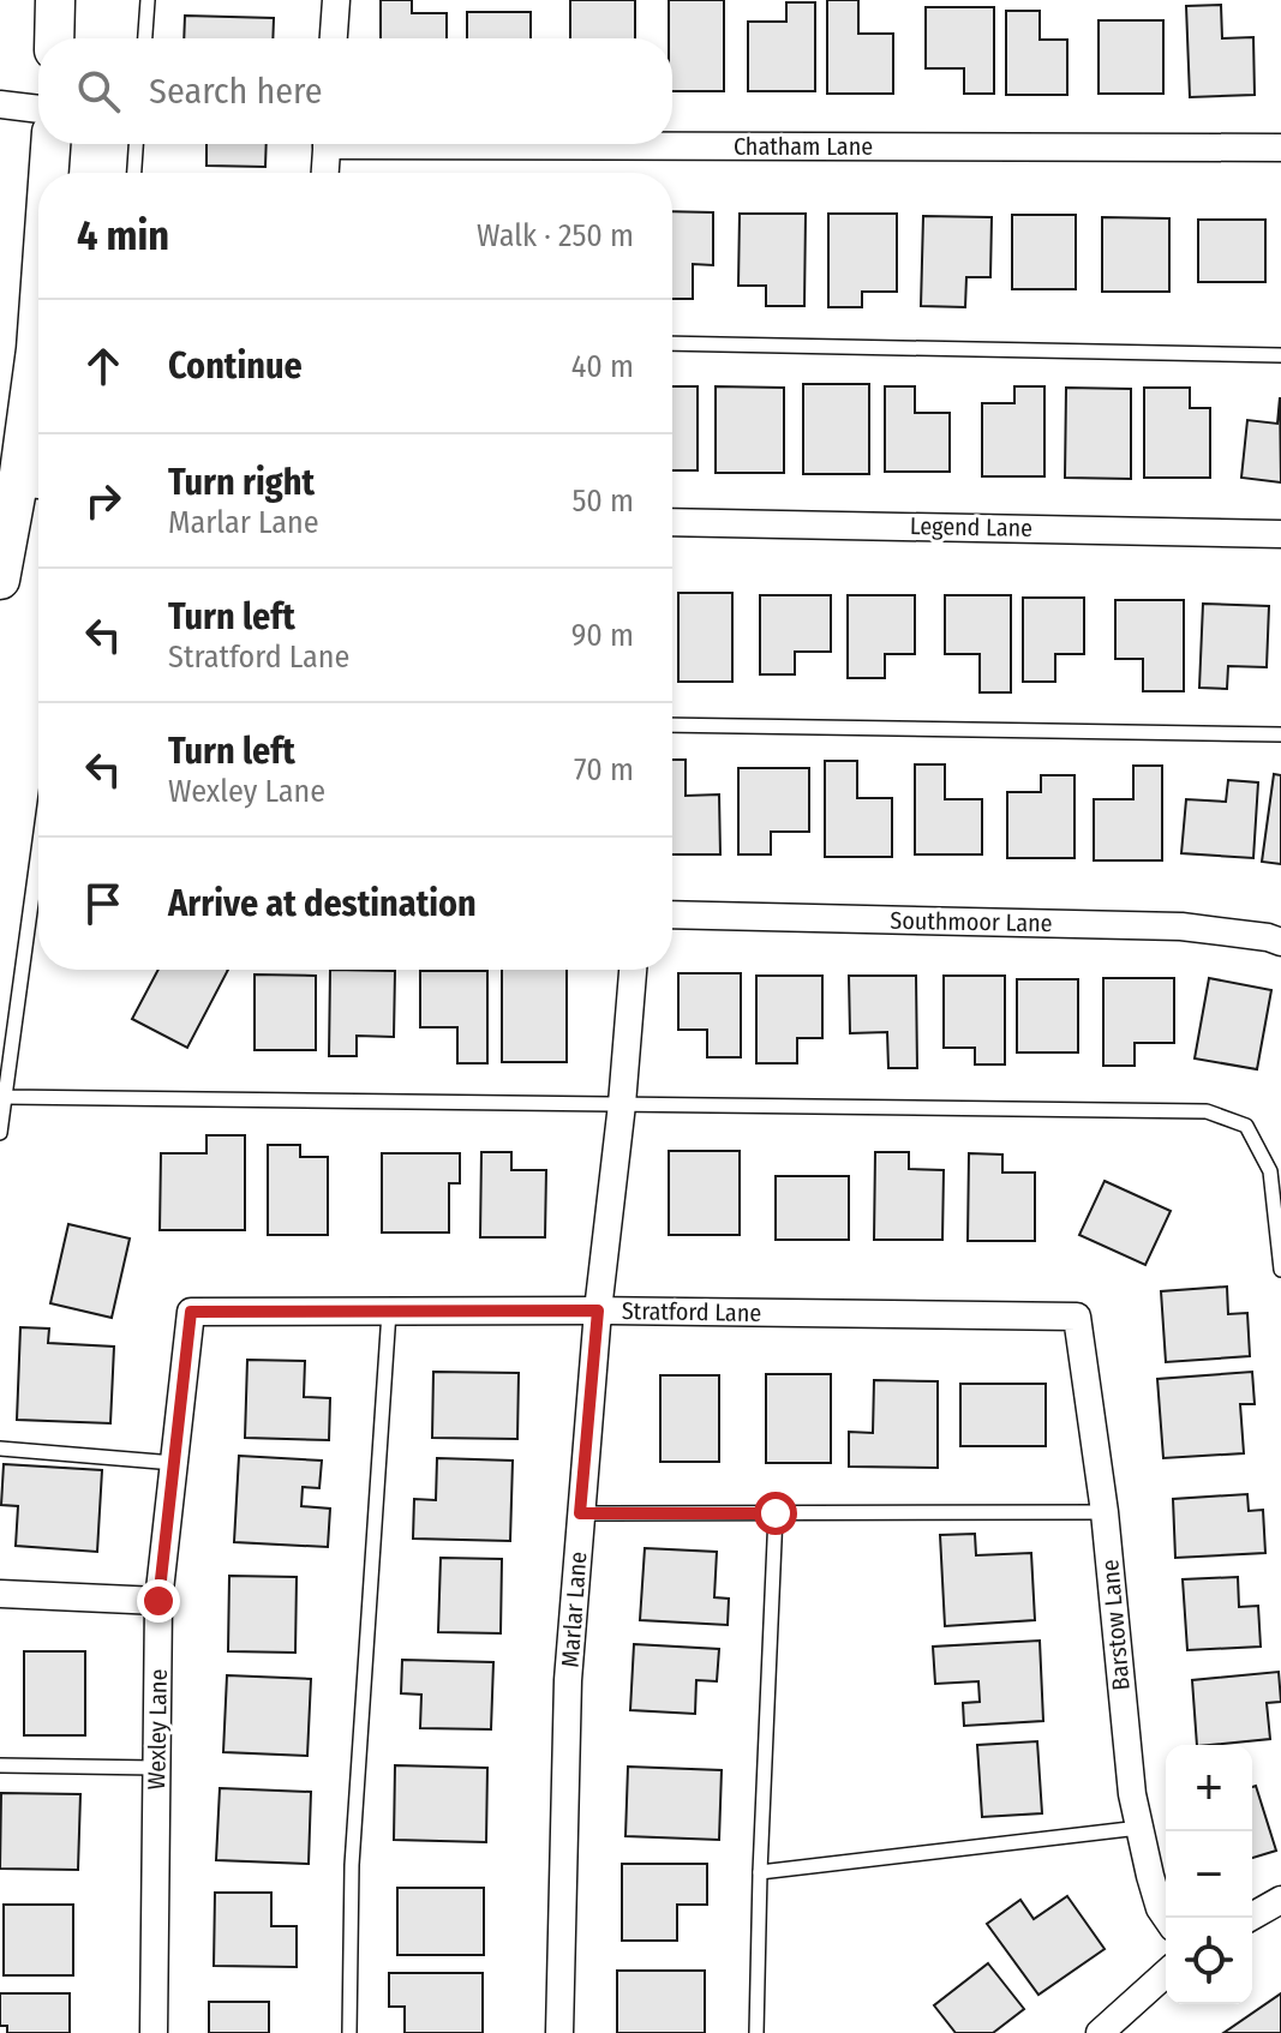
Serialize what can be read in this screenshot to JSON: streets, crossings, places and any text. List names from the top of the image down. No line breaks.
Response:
{"streets":{"street":["Chatham Lane","Legend Lane","Southmoor Lane","Stratford Lane","Marlar Lane","Barstow Lane","Wexley Lane"]},"crossings":[["Stratford Lane","Marlar Lane"],["Stratford Lane","Barstow Lane"],["Stratford Lane","Wexley Lane"]],"page":{"search":"Search here","heading":["4 min","Walk · 250 m"],"list":[["Continue","40 m"],["Turn right","Marlar Lane","50 m"],["Turn left","Stratford Lane","90 m"],["Turn left","Wexley Lane","70 m"],"Arrive at destination"],"map_buttons":["+","−"]}}
